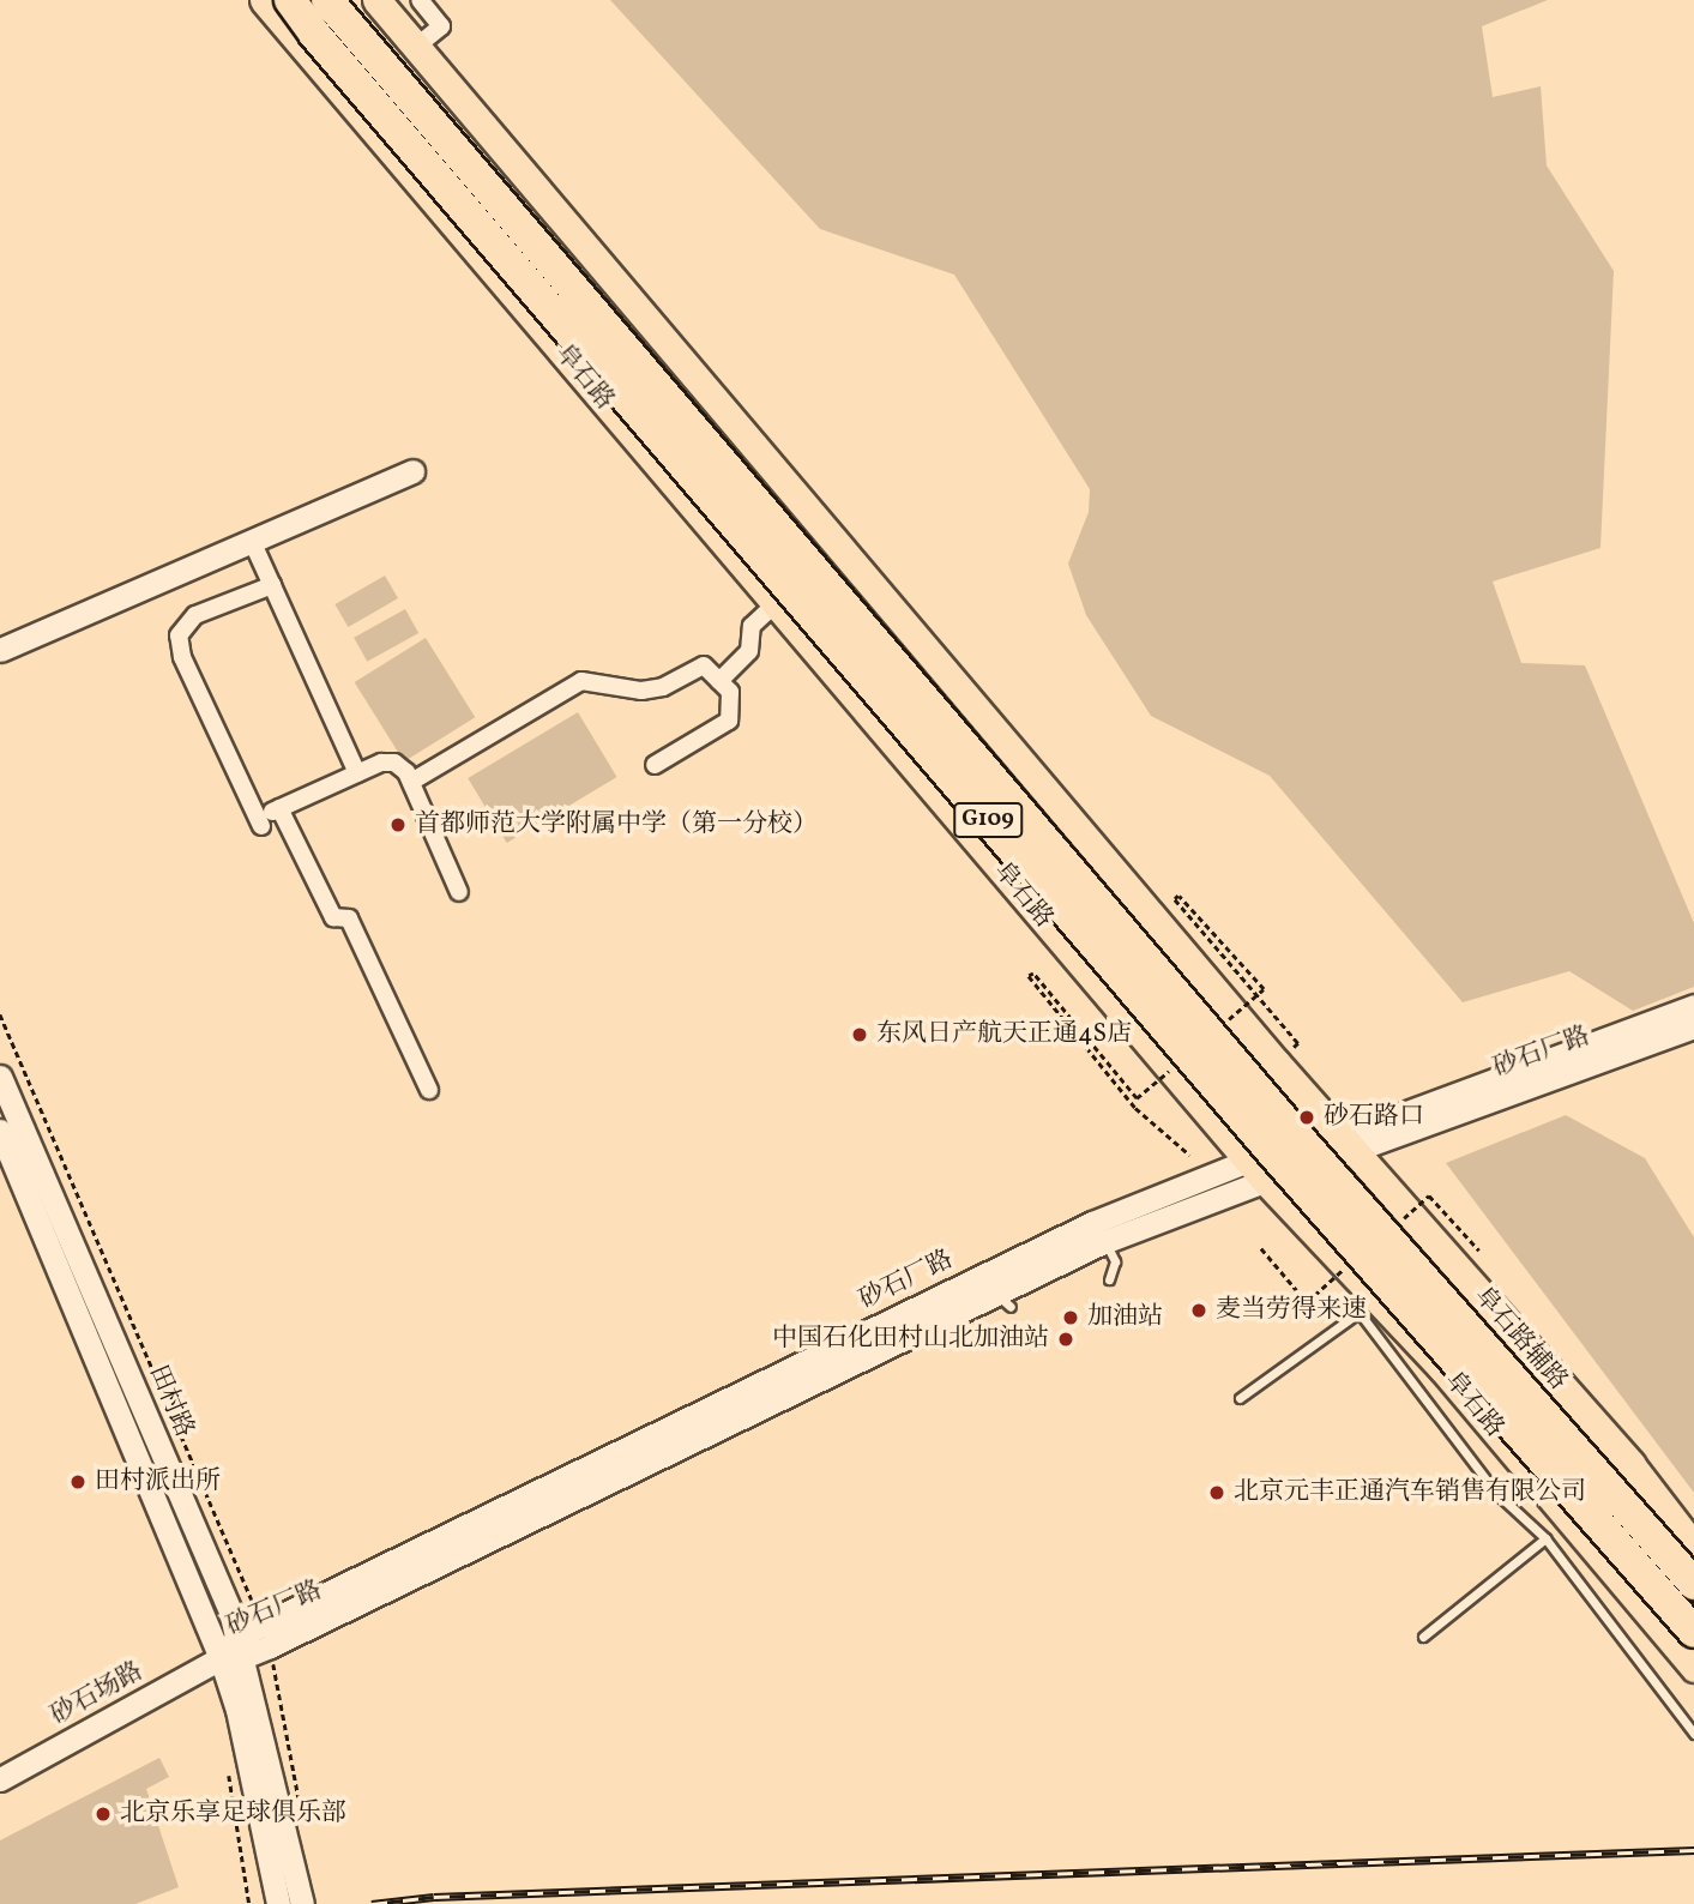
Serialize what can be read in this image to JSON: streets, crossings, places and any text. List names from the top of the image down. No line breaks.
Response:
{"streets":{"highway":["阜石路","G109"],"main road":["阜石路辅路"],"street":["砂石厂路","田村路","砂石场路"]},"crossings":[["阜石路","砂石厂路"],["砂石厂路","阜石路辅路"],["砂石厂路","田村路"],["砂石厂路","砂石场路"],["田村路","砂石场路"]],"places":["首都师范大学附属中学（第一分校）","东风日产航天正通4S店","砂石路口","麦当劳得来速","加油站","中国石化田村山北加油站","田村派出所","北京元丰正通汽车销售有限公司","北京乐享足球俱乐部"]}
